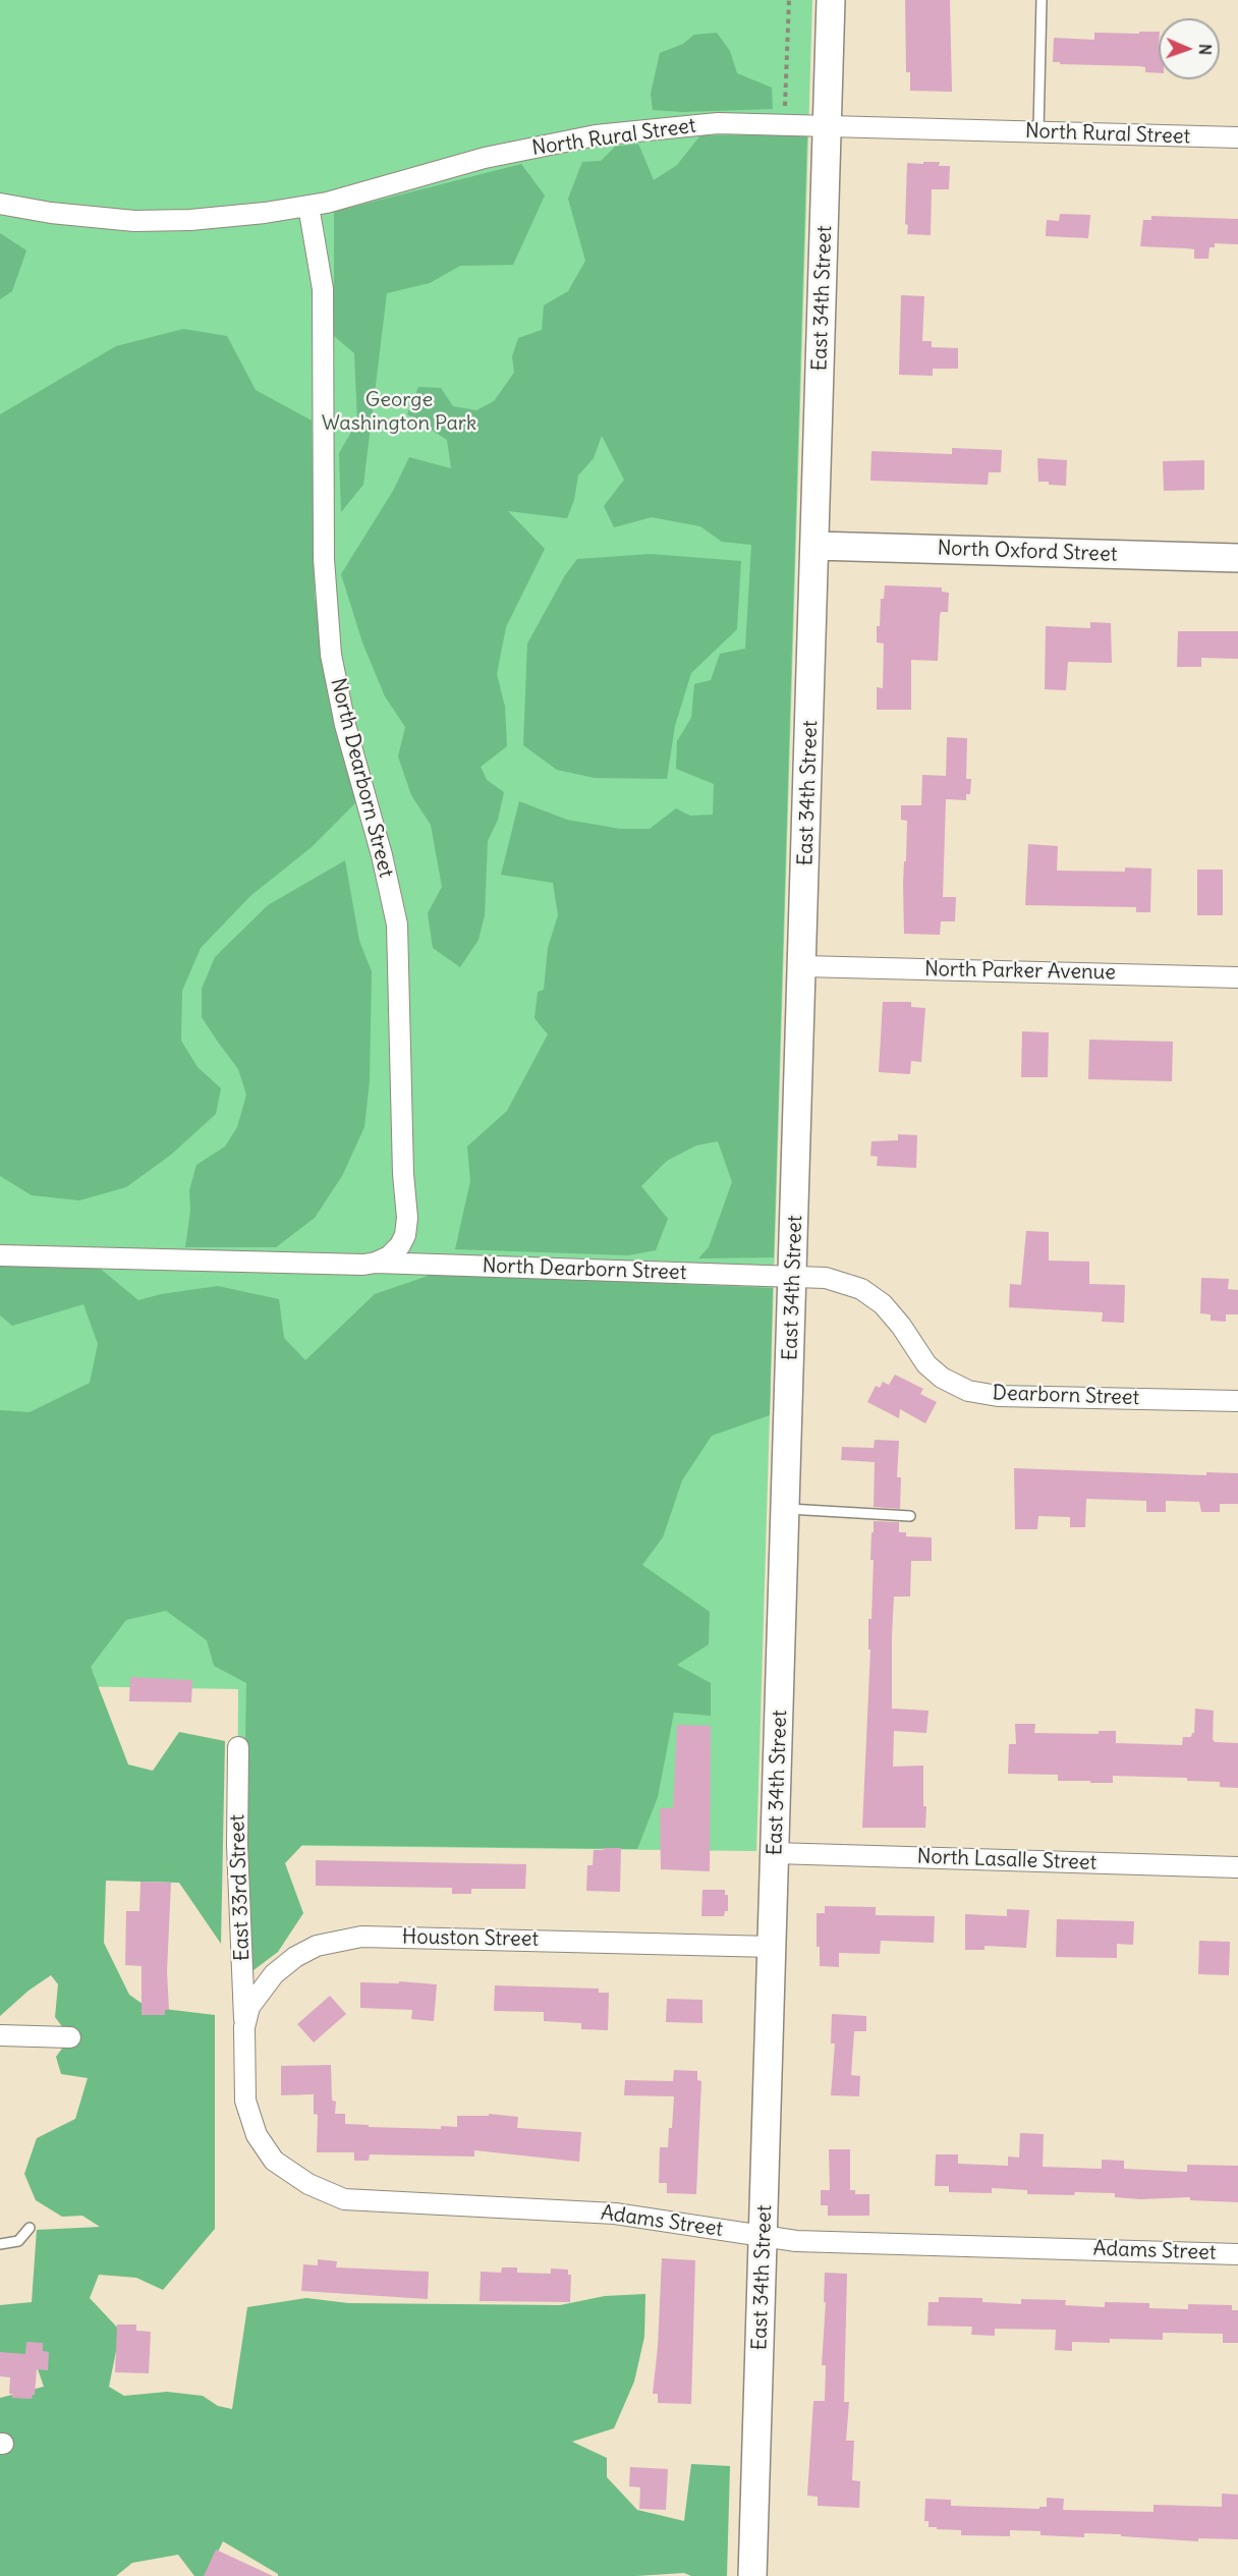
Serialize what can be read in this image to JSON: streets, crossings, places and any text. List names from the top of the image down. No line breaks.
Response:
{"streets":{"main road":["East 34th Street","North Oxford Street"],"street":["North Rural Street","North Dearborn Street","North Parker Avenue","Dearborn Street","North Lasalle Street","East 33rd Street","Houston Street","Adams Street"]},"crossings":[["North Rural Street","East 34th Street"],["North Rural Street","North Dearborn Street"],["East 34th Street","North Oxford Street"],["East 34th Street","North Dearborn Street"],["East 34th Street","North Parker Avenue"],["East 34th Street","Dearborn Street"],["East 34th Street","North Lasalle Street"],["East 34th Street","Houston Street"],["East 34th Street","Adams Street"],["North Dearborn Street","Dearborn Street"],["East 33rd Street","Houston Street"],["Houston Street","Adams Street"]],"parks":["George Washington Park"],"north":"right"}
